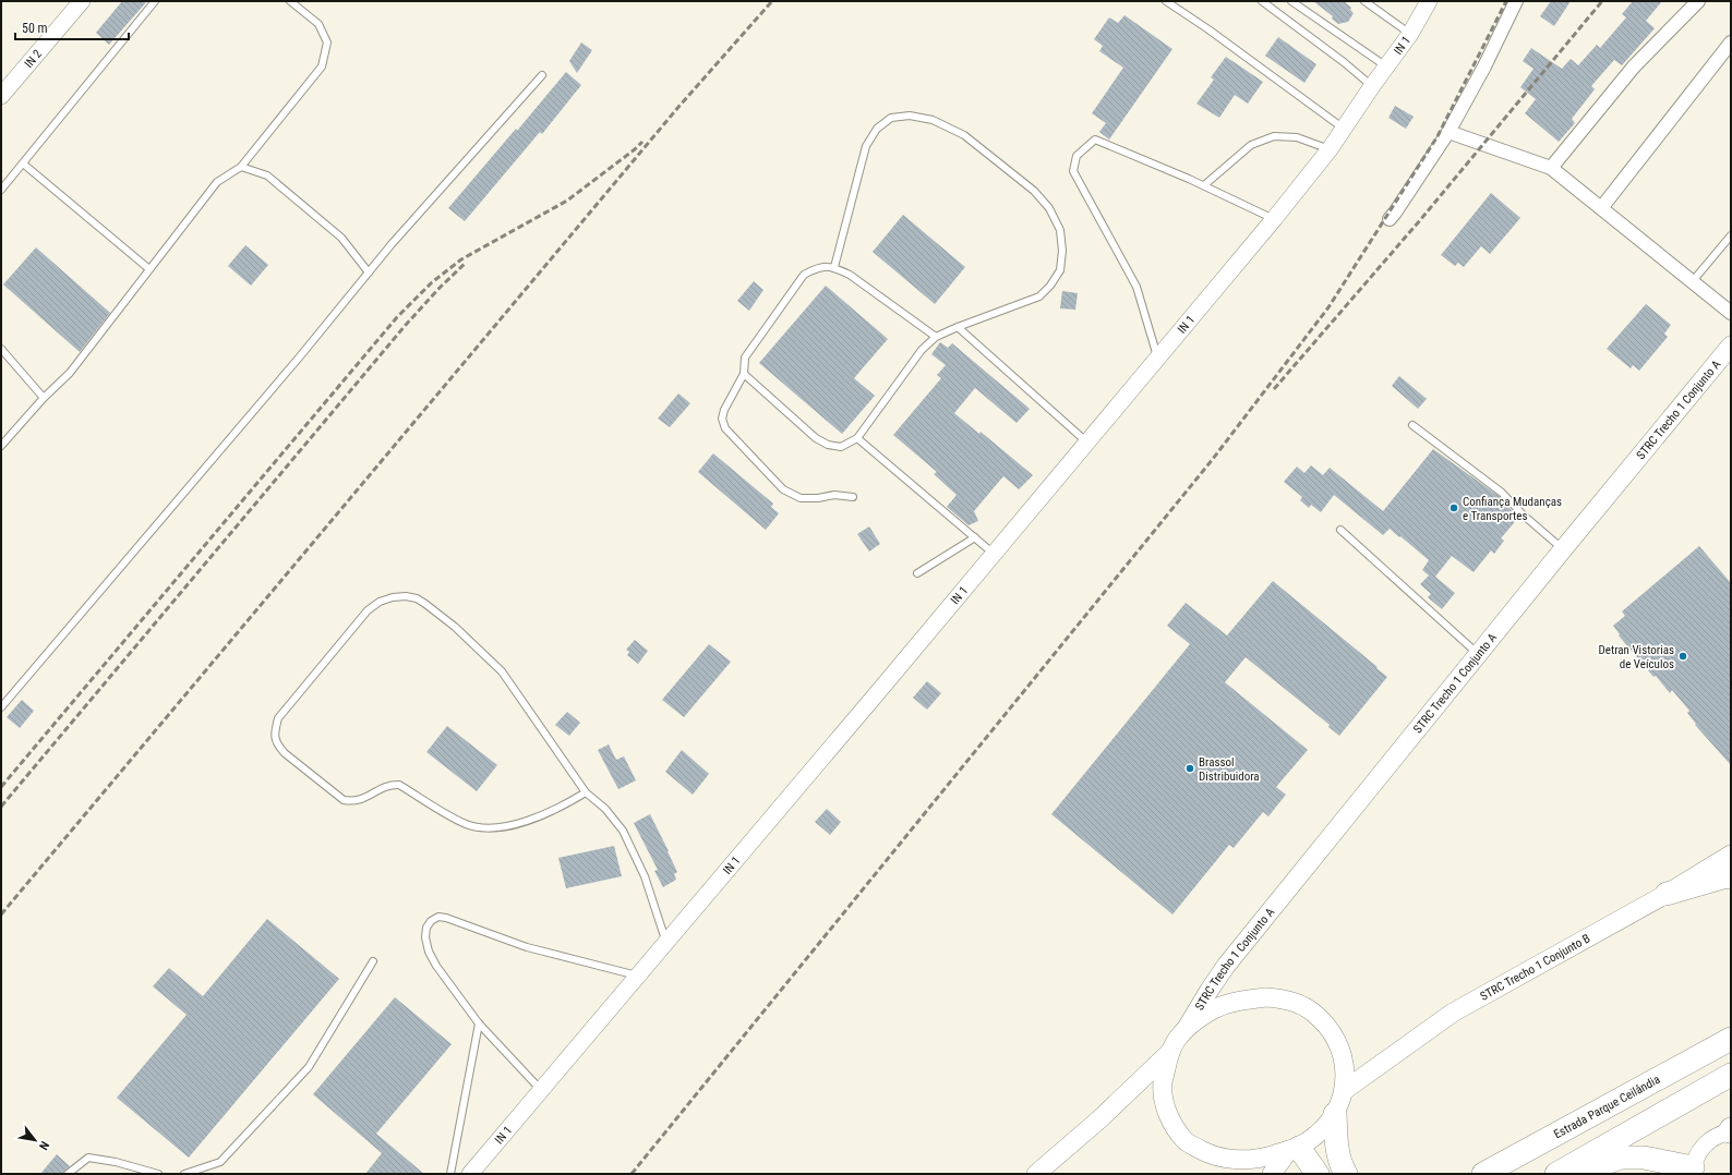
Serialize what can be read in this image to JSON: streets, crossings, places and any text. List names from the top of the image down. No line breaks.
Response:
{"streets":{"highway":["Estrada Parque Ceilândia"],"main road":["STRC Trecho 1 Conjunto A","STRC Trecho 1 Conjunto B"],"street":["IN 1","IN 2"]},"places":["Confiança Mudanças e Transportes","Detran Vistorias de Veículos","Brassol Distribuidora"],"scale_bar":"50 m","north":"bottom right"}
